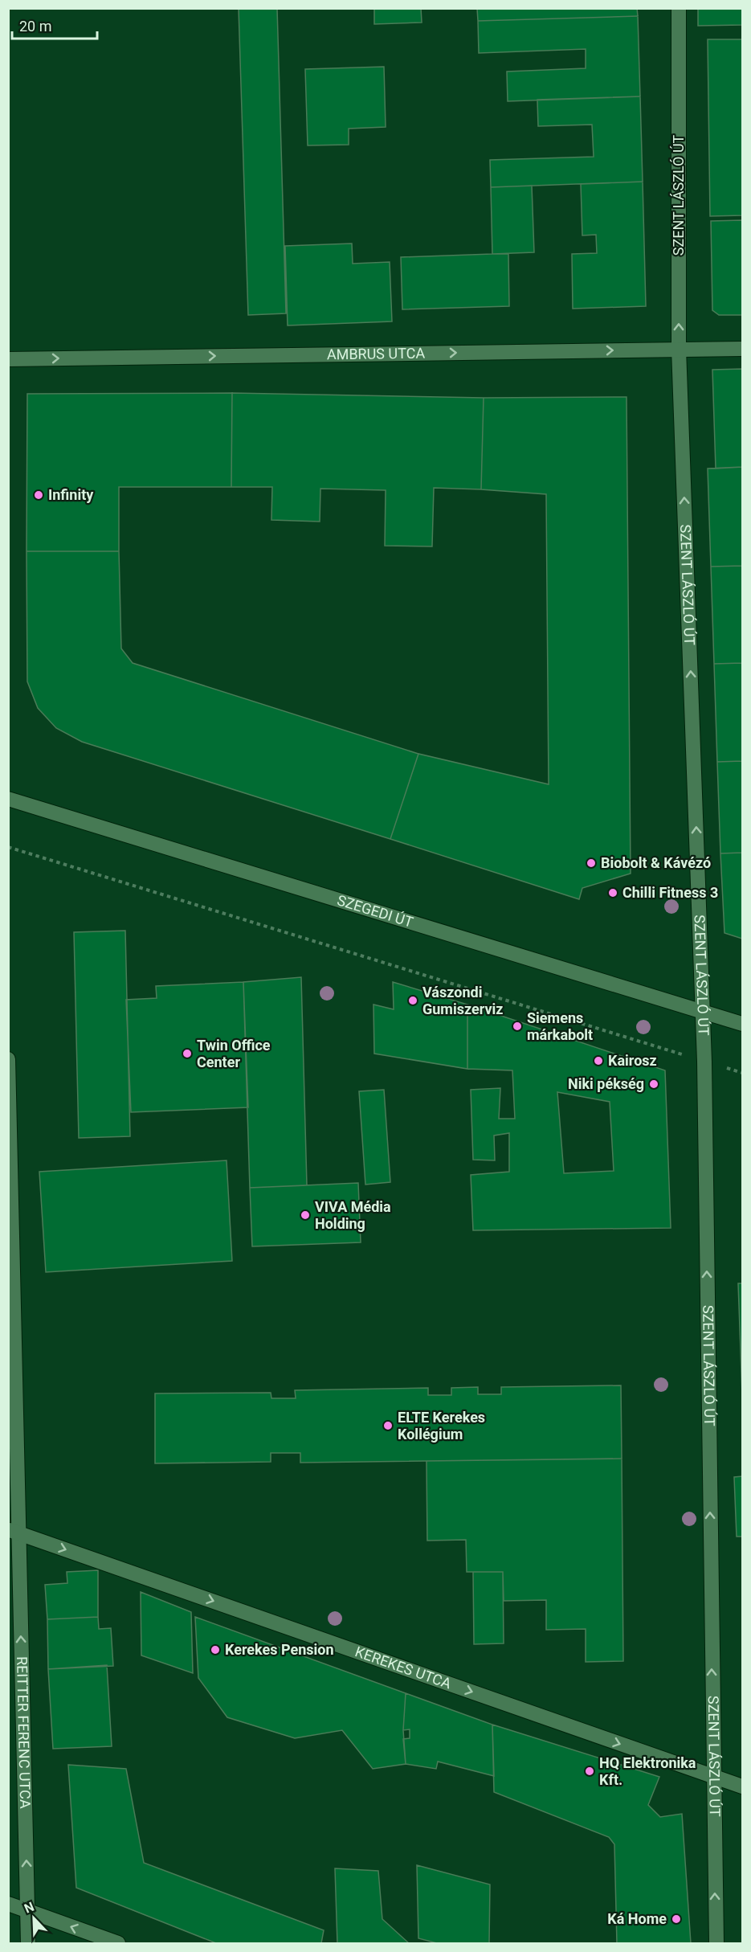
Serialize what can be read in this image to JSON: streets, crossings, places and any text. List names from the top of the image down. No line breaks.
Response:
{"streets":{"street":["SZENT LÁSZLÓ ÚT","AMBRUS UTCA","SZEGEDI ÚT","KEREKES UTCA","REITTER FERENC UTCA"]},"crossings":[["SZENT LÁSZLÓ ÚT","AMBRUS UTCA"],["SZENT LÁSZLÓ ÚT","SZEGEDI ÚT"],["SZENT LÁSZLÓ ÚT","KEREKES UTCA"],["KEREKES UTCA","REITTER FERENC UTCA"]],"one_way":["SZENT LÁSZLÓ ÚT","AMBRUS UTCA","KEREKES UTCA","REITTER FERENC UTCA"],"places":["Infinity","Biobolt & Kávézó","Chilli Fitness 3","Vászondi Gumiszerviz","Siemens márkabolt","Twin Office Center","Kairosz","Niki pékség","VIVA Média Holding","ELTE Kerekes Kollégium","Kerekes Pension","HQ Elektronika Kft.","Ká Home"],"scale_bar":"20 m","north":"top left"}
